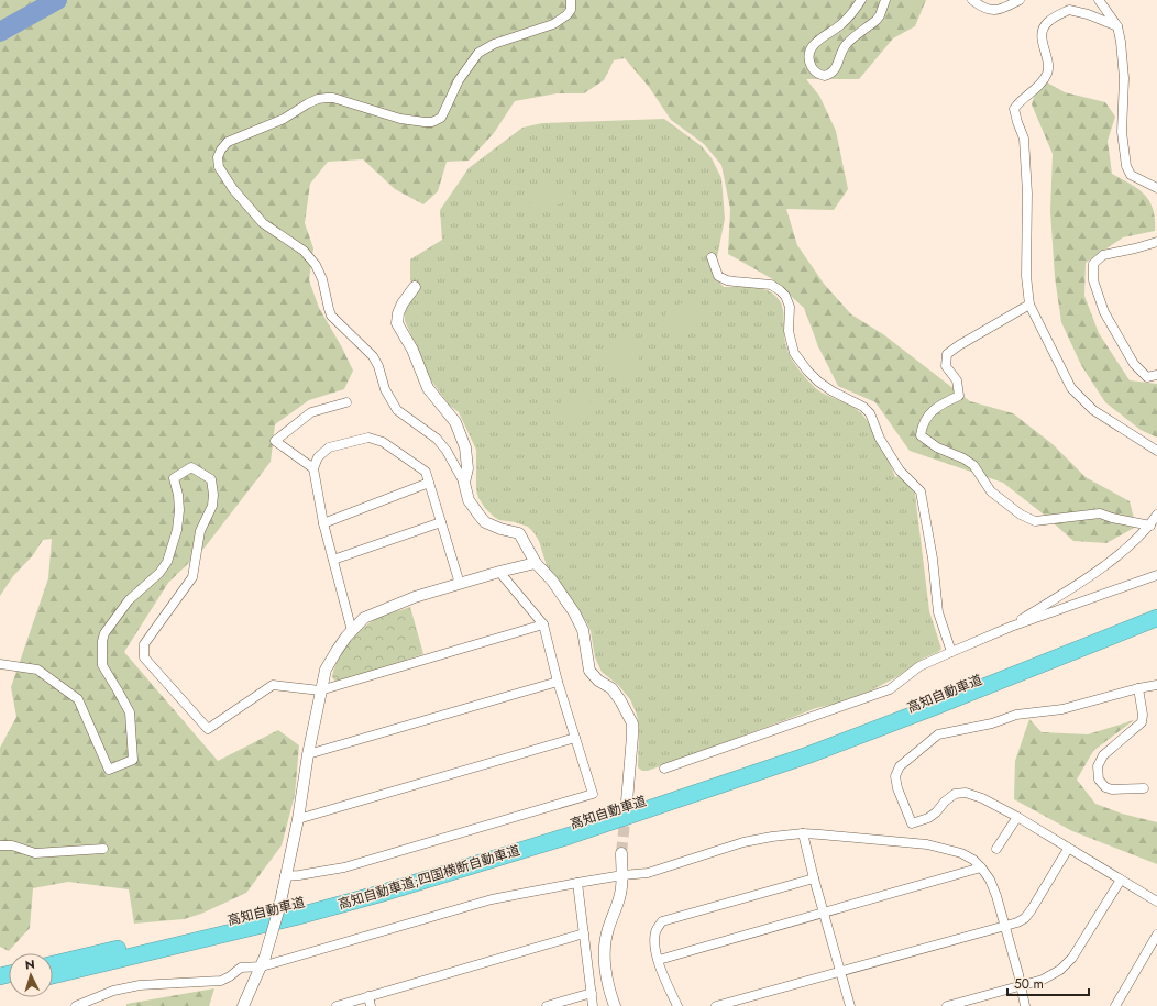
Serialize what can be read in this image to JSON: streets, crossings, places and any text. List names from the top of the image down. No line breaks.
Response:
{"streets":{"highway":["高知自動車道","高知自動車道;四国横断自動車道"]},"crossings":[["高知自動車道","高知自動車道;四国横断自動車道"]],"scale_bar":"50 m","north":"top"}
